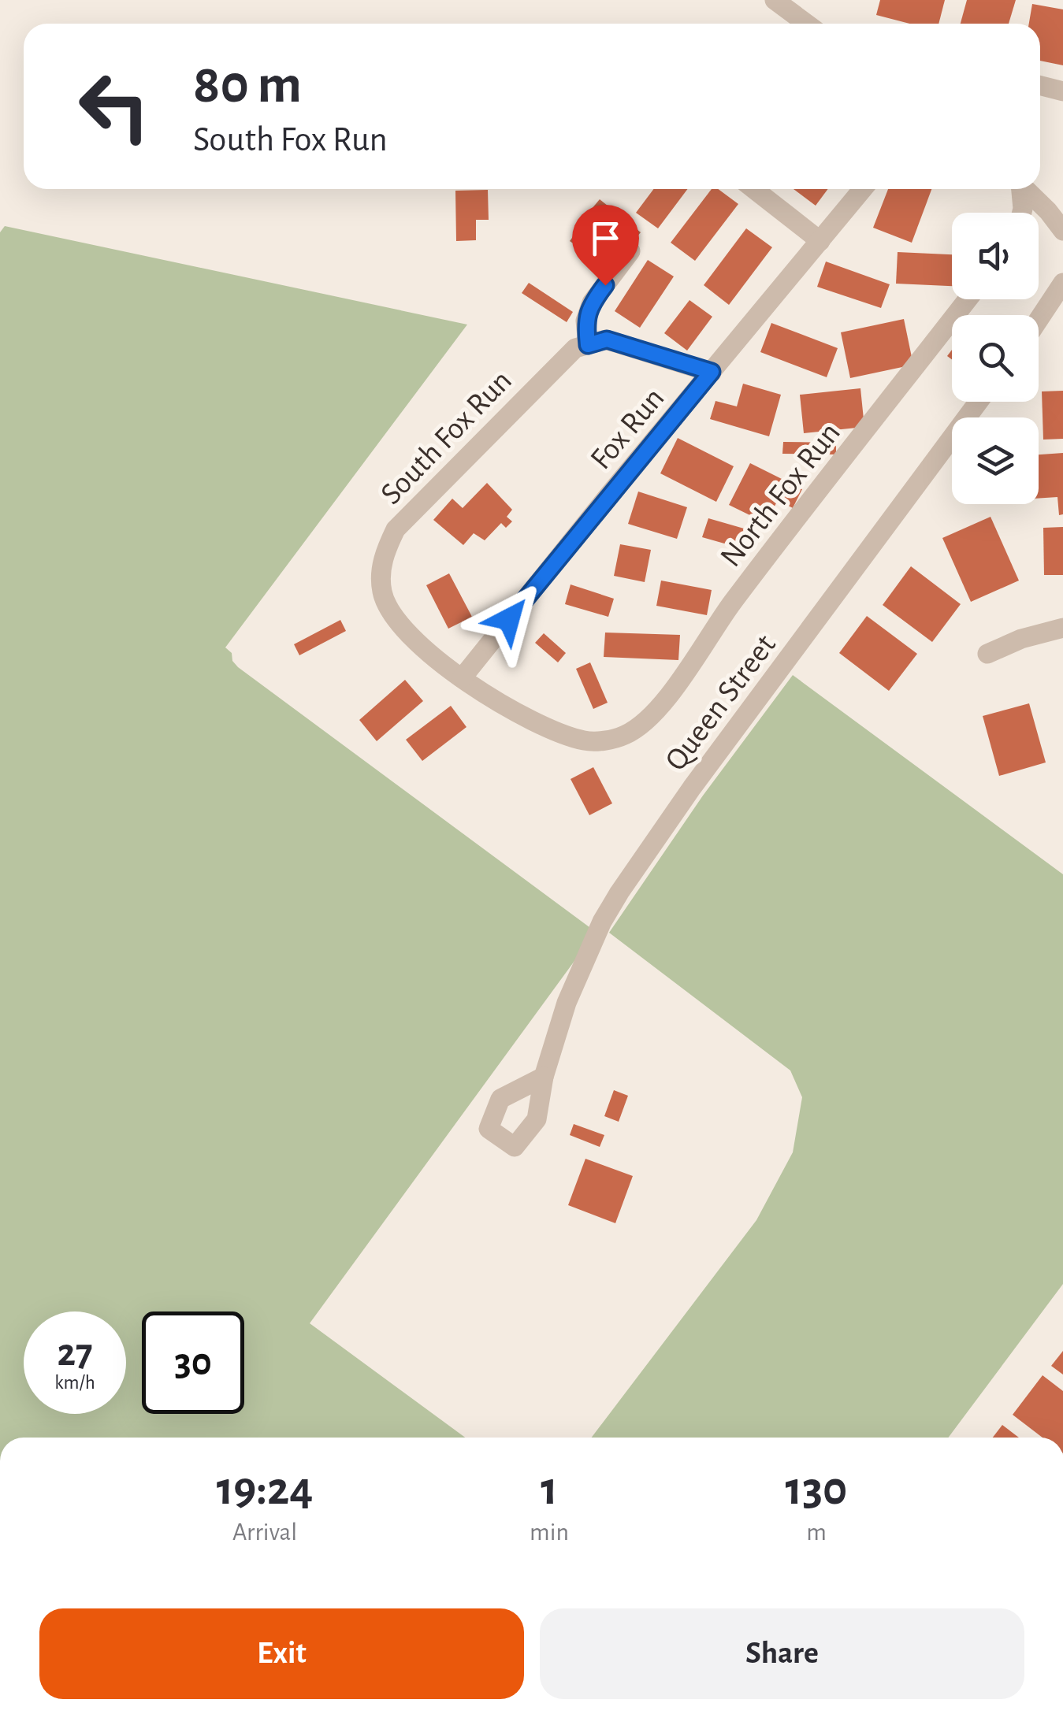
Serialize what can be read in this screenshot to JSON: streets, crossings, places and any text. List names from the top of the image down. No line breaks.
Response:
{"streets":{"street":["Fox Run","South Fox Run","North Fox Run","Queen Street"]},"crossings":[["Fox Run","South Fox Run"],["Fox Run","North Fox Run"],["South Fox Run","North Fox Run"]],"page":{"turn":["80 m","South Fox Run"],"speed":"27 km/h","limit":"30","eta":["19:24","Arrival","1","min","130","m"],"buttons":["Exit","Share"]}}
